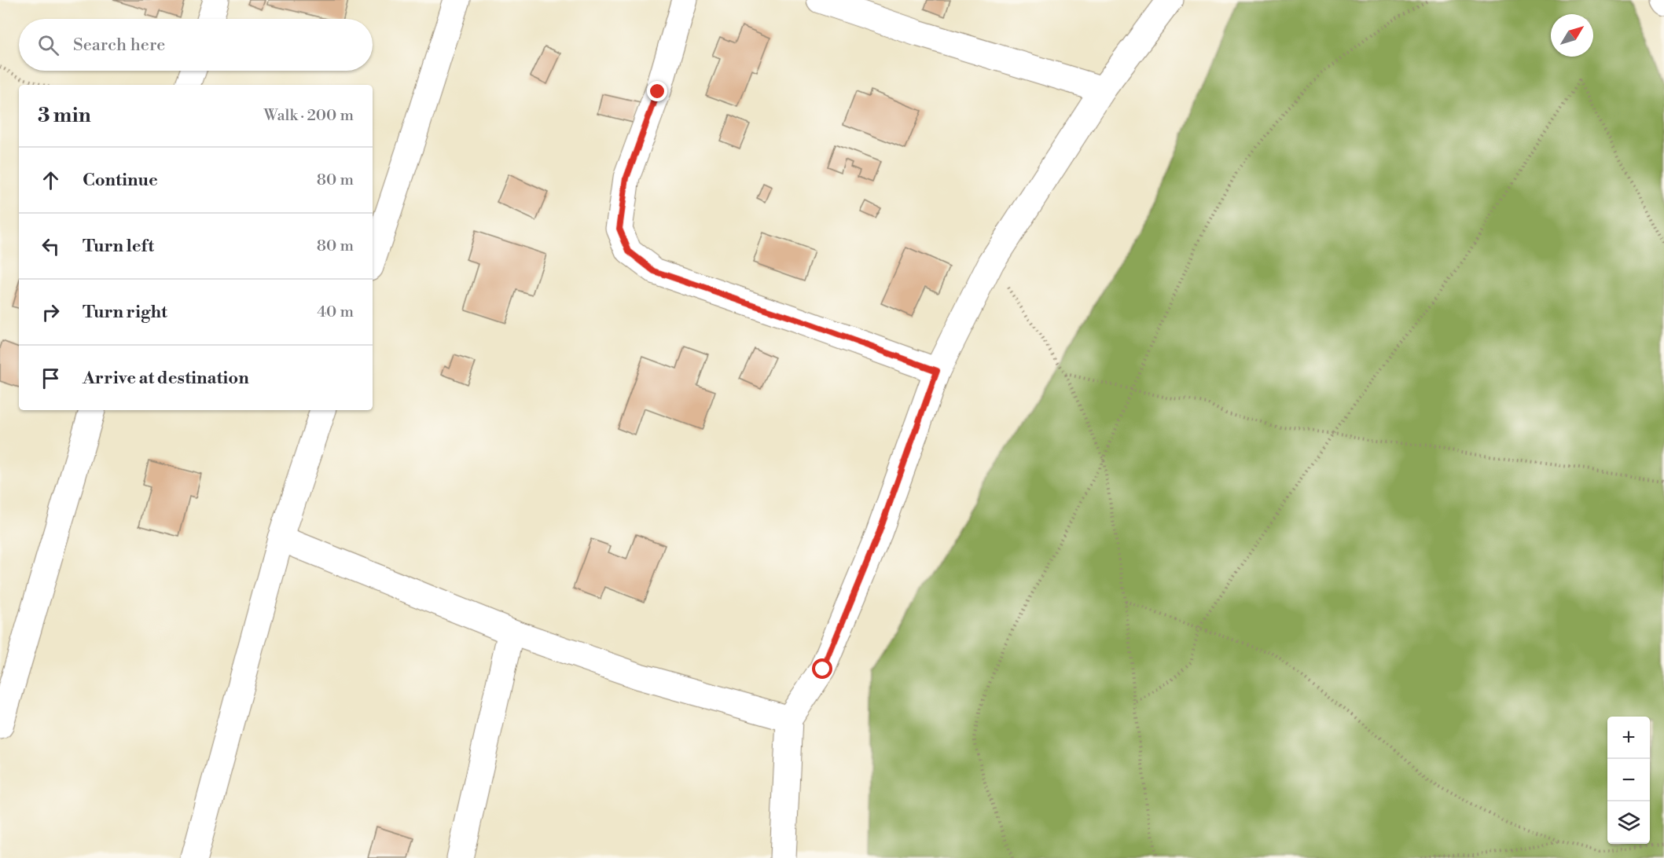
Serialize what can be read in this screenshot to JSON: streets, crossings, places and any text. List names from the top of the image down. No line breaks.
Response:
{"north":"top right","page":{"search":"Search here","heading":["3 min","Walk · 200 m"],"list":[["Continue","80 m"],["Turn left","80 m"],["Turn right","40 m"],"Arrive at destination"],"map_buttons":["+","−"]}}
